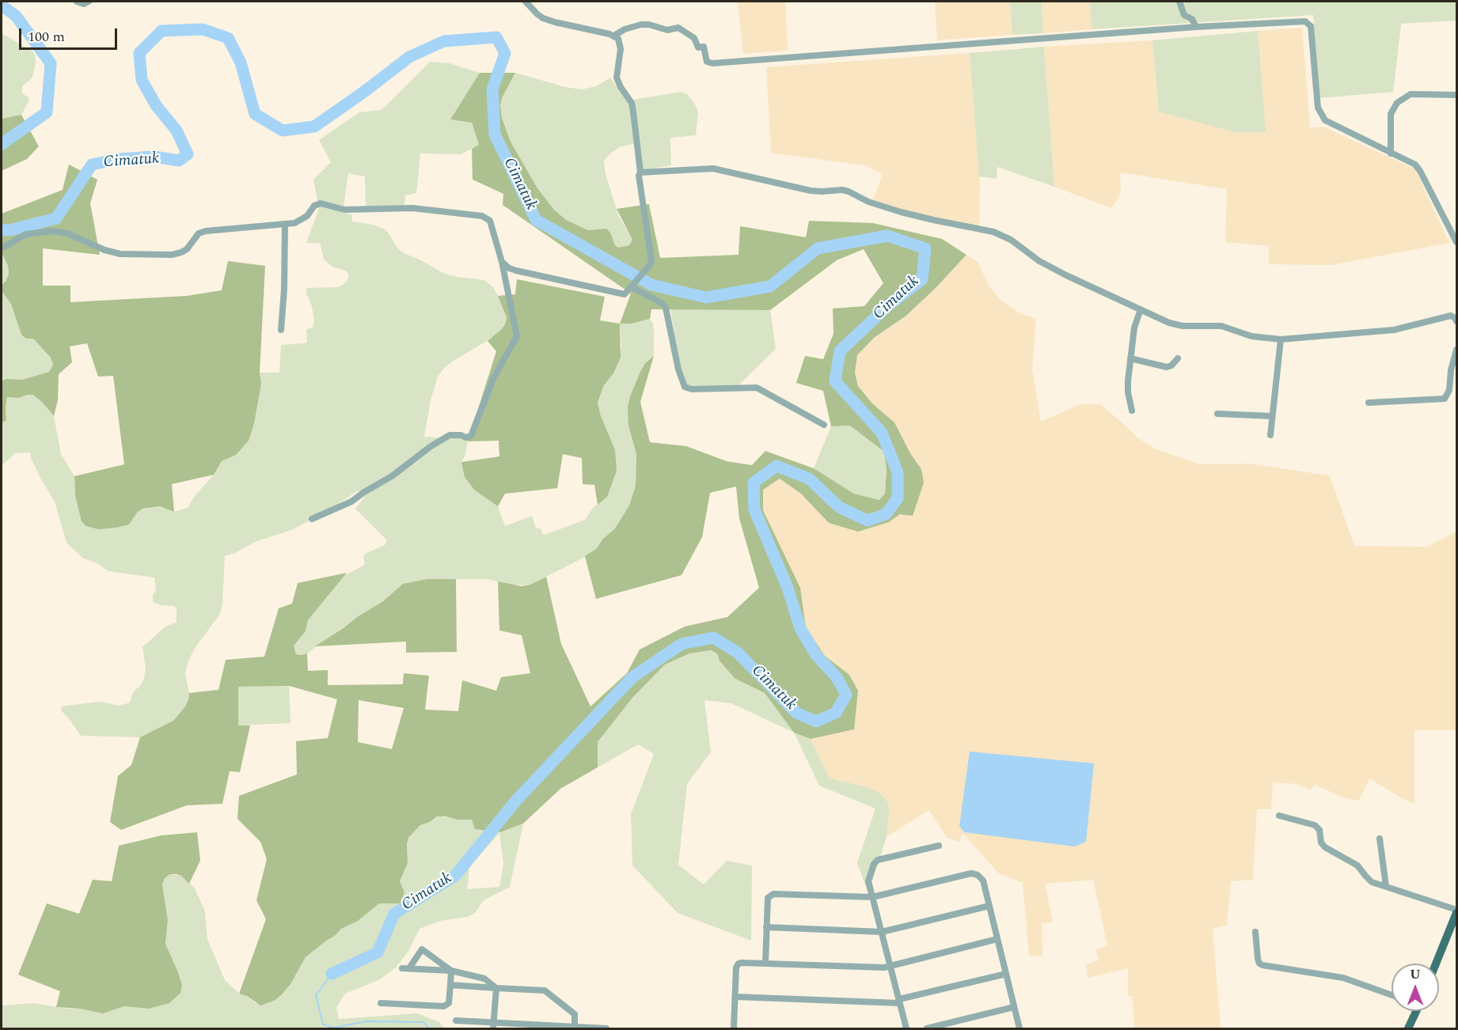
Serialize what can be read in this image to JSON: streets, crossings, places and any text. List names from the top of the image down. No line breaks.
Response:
{"water":["Cimatuk"],"scale_bar":"100 m","north":"top"}
